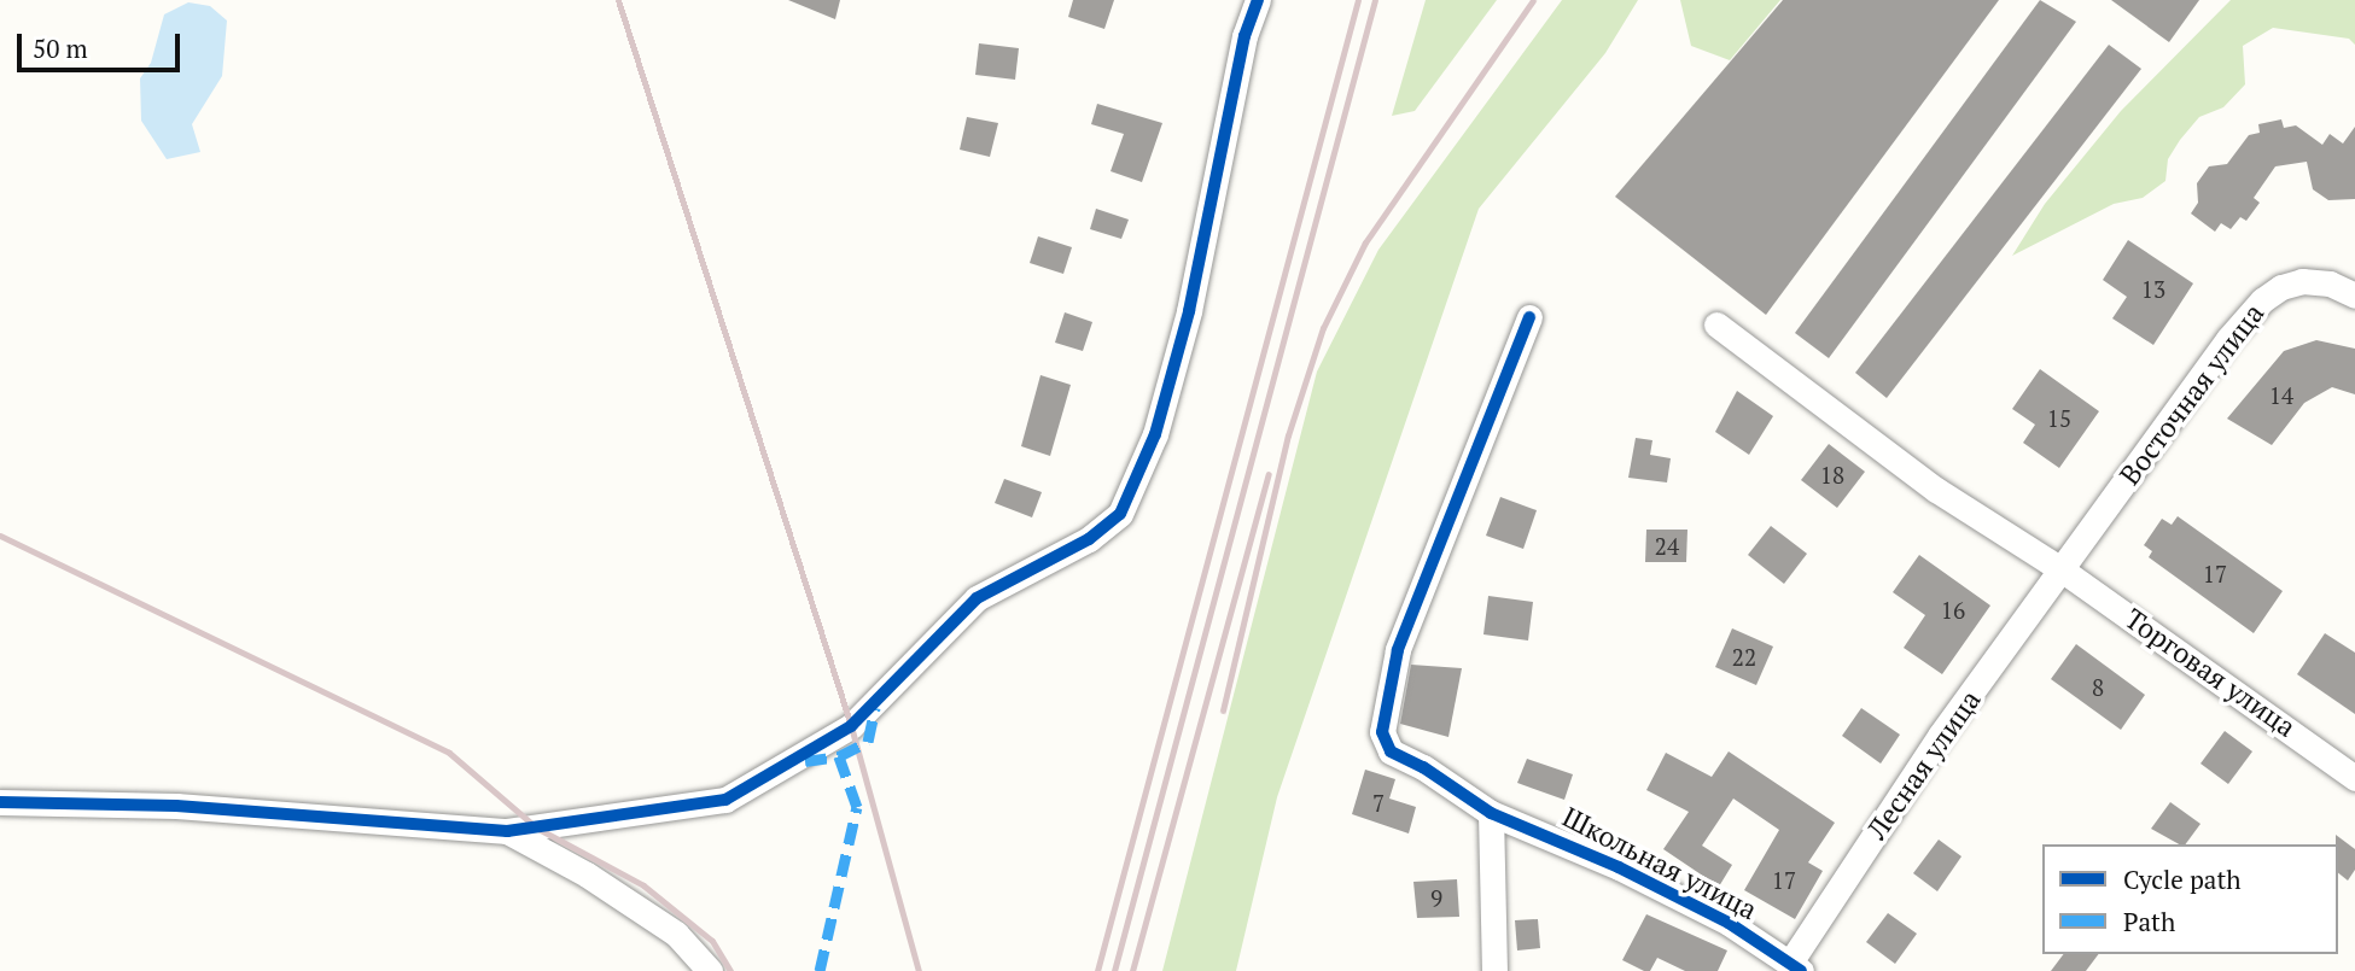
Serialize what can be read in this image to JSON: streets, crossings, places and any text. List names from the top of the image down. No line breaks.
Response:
{"streets":{"street":["Восточная улица","Торговая улица","Лесная улица","Школьная улица"]},"crossings":[["Восточная улица","Торговая улица"],["Восточная улица","Лесная улица"],["Торговая улица","Лесная улица"],["Лесная улица","Школьная улица"]],"house_numbers":["13","14","15","18","24","17","16","22","8","7","17","9"],"legend":["Cycle path","Path"],"scale_bar":"50 m"}
